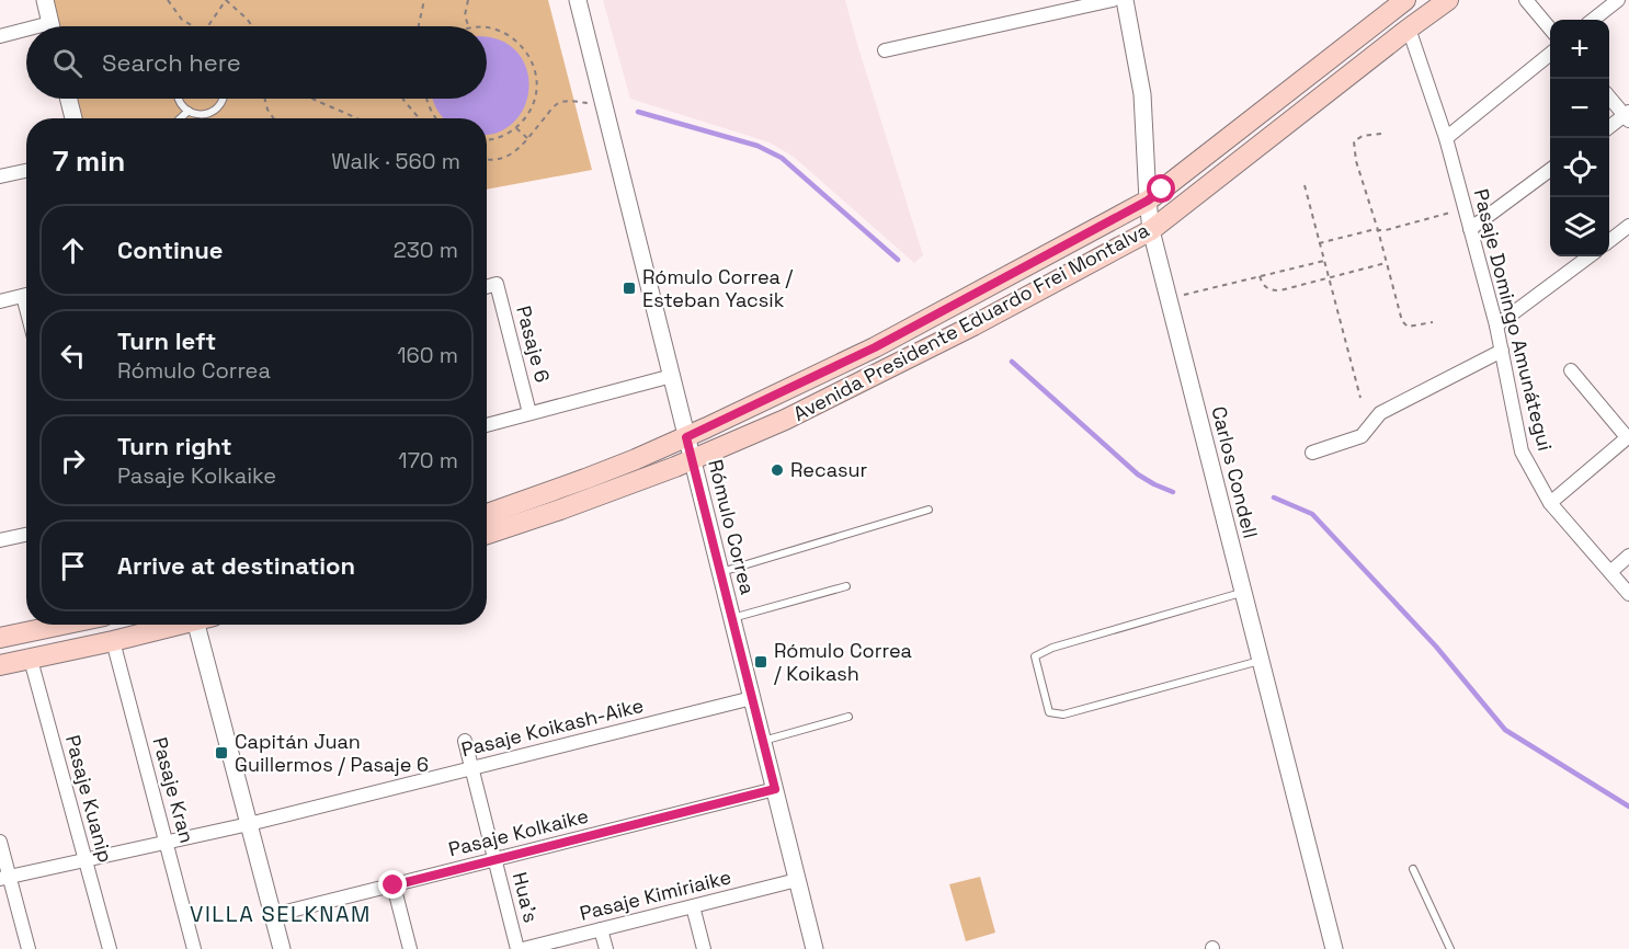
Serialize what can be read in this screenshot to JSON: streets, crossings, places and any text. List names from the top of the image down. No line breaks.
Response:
{"streets":{"main road":["Avenida Presidente Eduardo Frei Montalva"],"street":["Pasaje Domingo Amunátegui","Pasaje 6","Carlos Condell","Rómulo Correa","Pasaje Koikash-Aike","Pasaje Kran","Pasaje Kuanip","Pasaje Kolkaike","Pasaje Kimiriaike","Hua's"]},"crossings":[["Pasaje Domingo Amunátegui","Avenida Presidente Eduardo Frei Montalva"],["Avenida Presidente Eduardo Frei Montalva","Carlos Condell"],["Avenida Presidente Eduardo Frei Montalva","Rómulo Correa"],["Rómulo Correa","Pasaje Koikash-Aike"],["Rómulo Correa","Pasaje Kolkaike"],["Rómulo Correa","Pasaje Kimiriaike"],["Pasaje Koikash-Aike","Pasaje Kran"],["Pasaje Koikash-Aike","Pasaje Kuanip"],["Pasaje Koikash-Aike","Hua's"],["Pasaje Kolkaike","Hua's"]],"districts":["VILLA SELKNAM"],"places":{"transit":["Rómulo Correa / Esteban Yacsik","Rómulo Correa / Koikash","Capitán Juan Guillermos / Pasaje 6"],"other":["Recasur"]},"page":{"map_buttons":["+","−"],"search":"Search here","heading":["7 min","Walk · 560 m"],"list":[["Continue","230 m"],["Turn left","Rómulo Correa","160 m"],["Turn right","Pasaje Kolkaike","170 m"],"Arrive at destination"]}}
